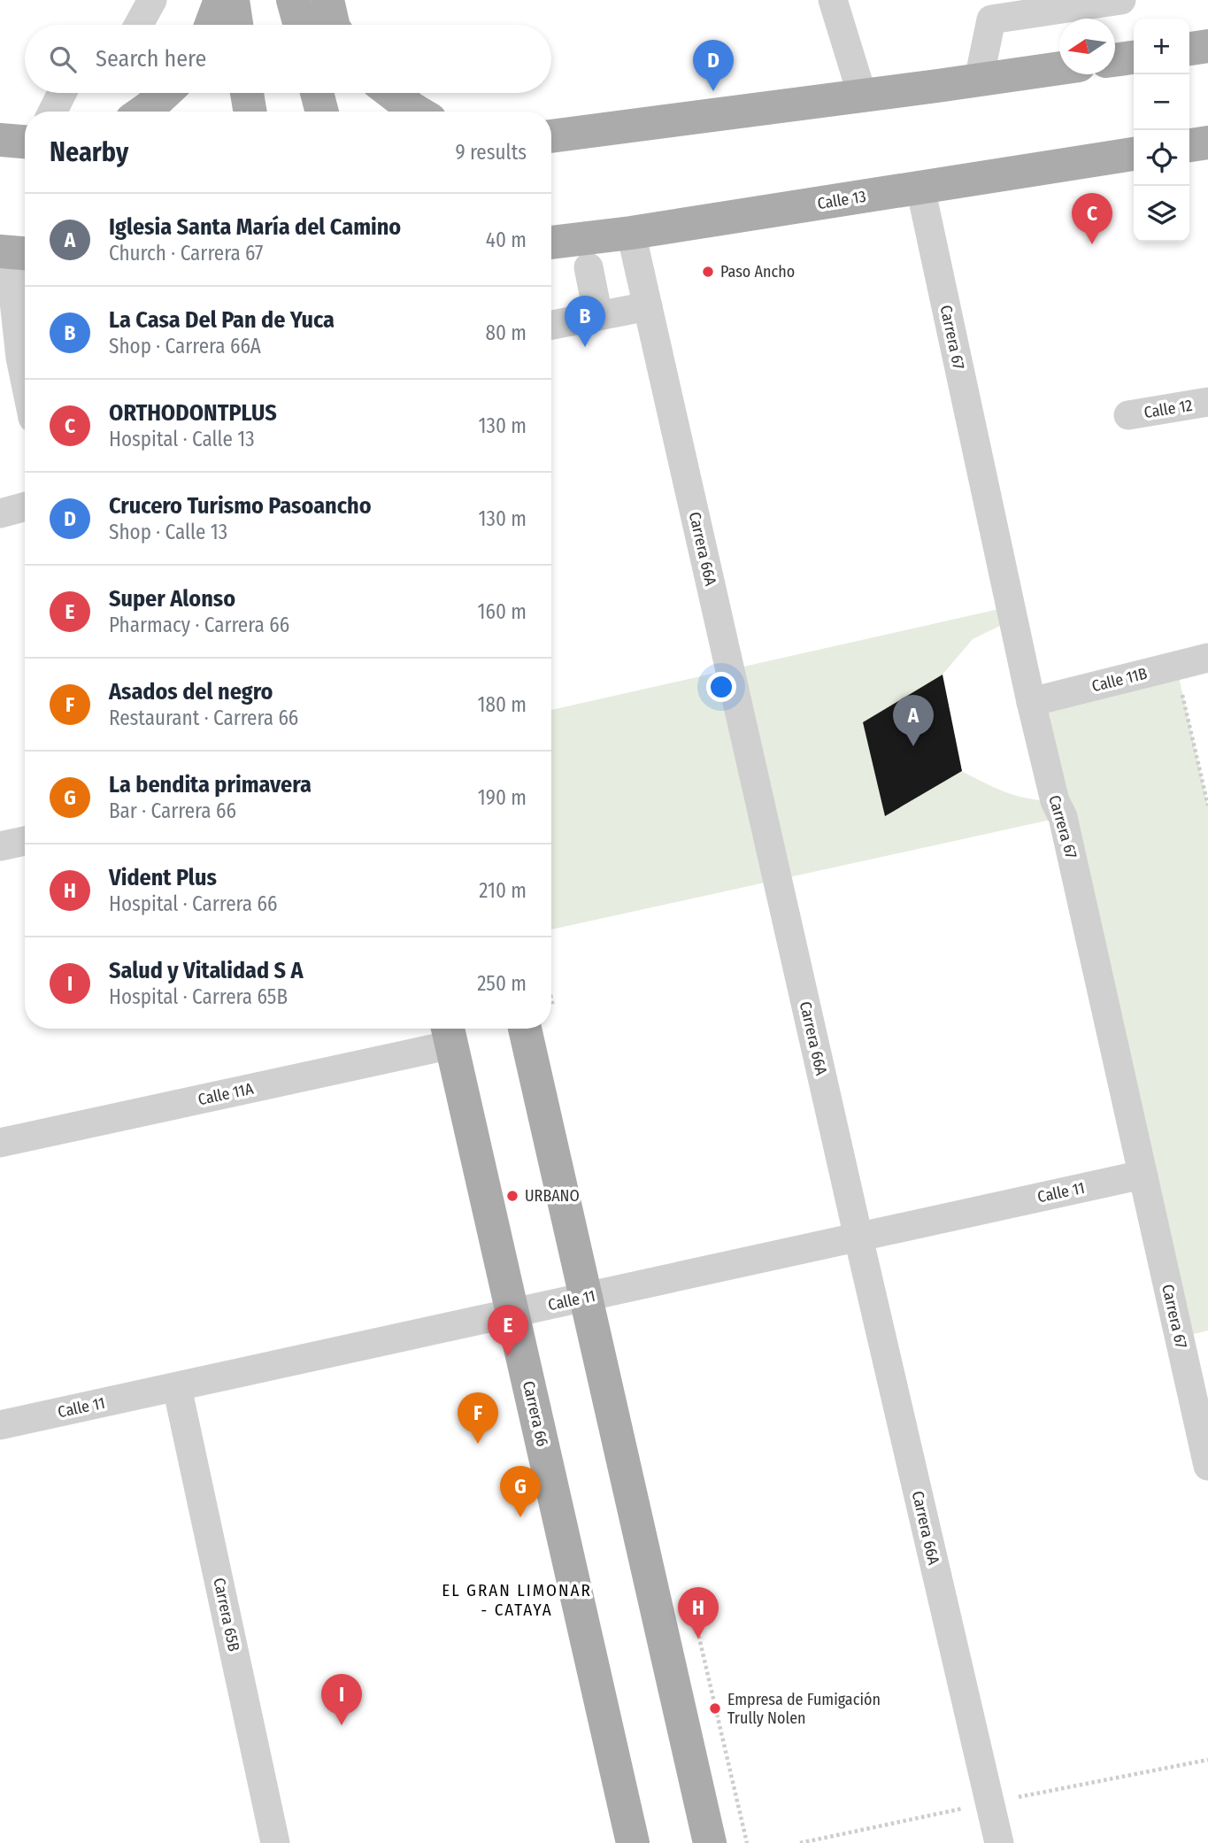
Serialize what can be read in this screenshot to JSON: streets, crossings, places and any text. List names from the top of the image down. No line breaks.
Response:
{"streets":{"main road":["Calle 13","Carrera 66"],"street":["Carrera 67","Calle 12","Carrera 66A","Calle 11B","Calle 11A","Calle 11","Carrera 65B"]},"crossings":[["Calle 13","Carrera 67"],["Calle 13","Carrera 66A"],["Carrera 67","Calle 11B"],["Carrera 67","Calle 11"],["Carrera 66A","Calle 11"],["Calle 11A","Carrera 66"],["Calle 11","Carrera 66"],["Calle 11","Carrera 65B"]],"districts":["EL GRAN LIMONAR - CATAYA"],"places":["Paso Ancho","URBANO","Empresa de Fumigación Trully Nolen"],"north":"left","page":{"map_buttons":["+","−"],"search":"Search here","pins":["D","C","B","A","E","F","G","H","I"],"heading":["Nearby","9 results"],"list":[{"mark":"A","name":"Iglesia Santa María del Camino","note":"Church · Carrera 67","value":"40 m"},{"mark":"B","name":"La Casa Del Pan de Yuca","note":"Shop · Carrera 66A","value":"80 m"},{"mark":"C","name":"ORTHODONTPLUS","note":"Hospital · Calle 13","value":"130 m"},{"mark":"D","name":"Crucero Turismo Pasoancho","note":"Shop · Calle 13","value":"130 m"},{"mark":"E","name":"Super Alonso","note":"Pharmacy · Carrera 66","value":"160 m"},{"mark":"F","name":"Asados del negro","note":"Restaurant · Carrera 66","value":"180 m"},{"mark":"G","name":"La bendita primavera","note":"Bar · Carrera 66","value":"190 m"},{"mark":"H","name":"Vident Plus","note":"Hospital · Carrera 66","value":"210 m"},{"mark":"I","name":"Salud y Vitalidad S A","note":"Hospital · Carrera 65B","value":"250 m"}]}}
